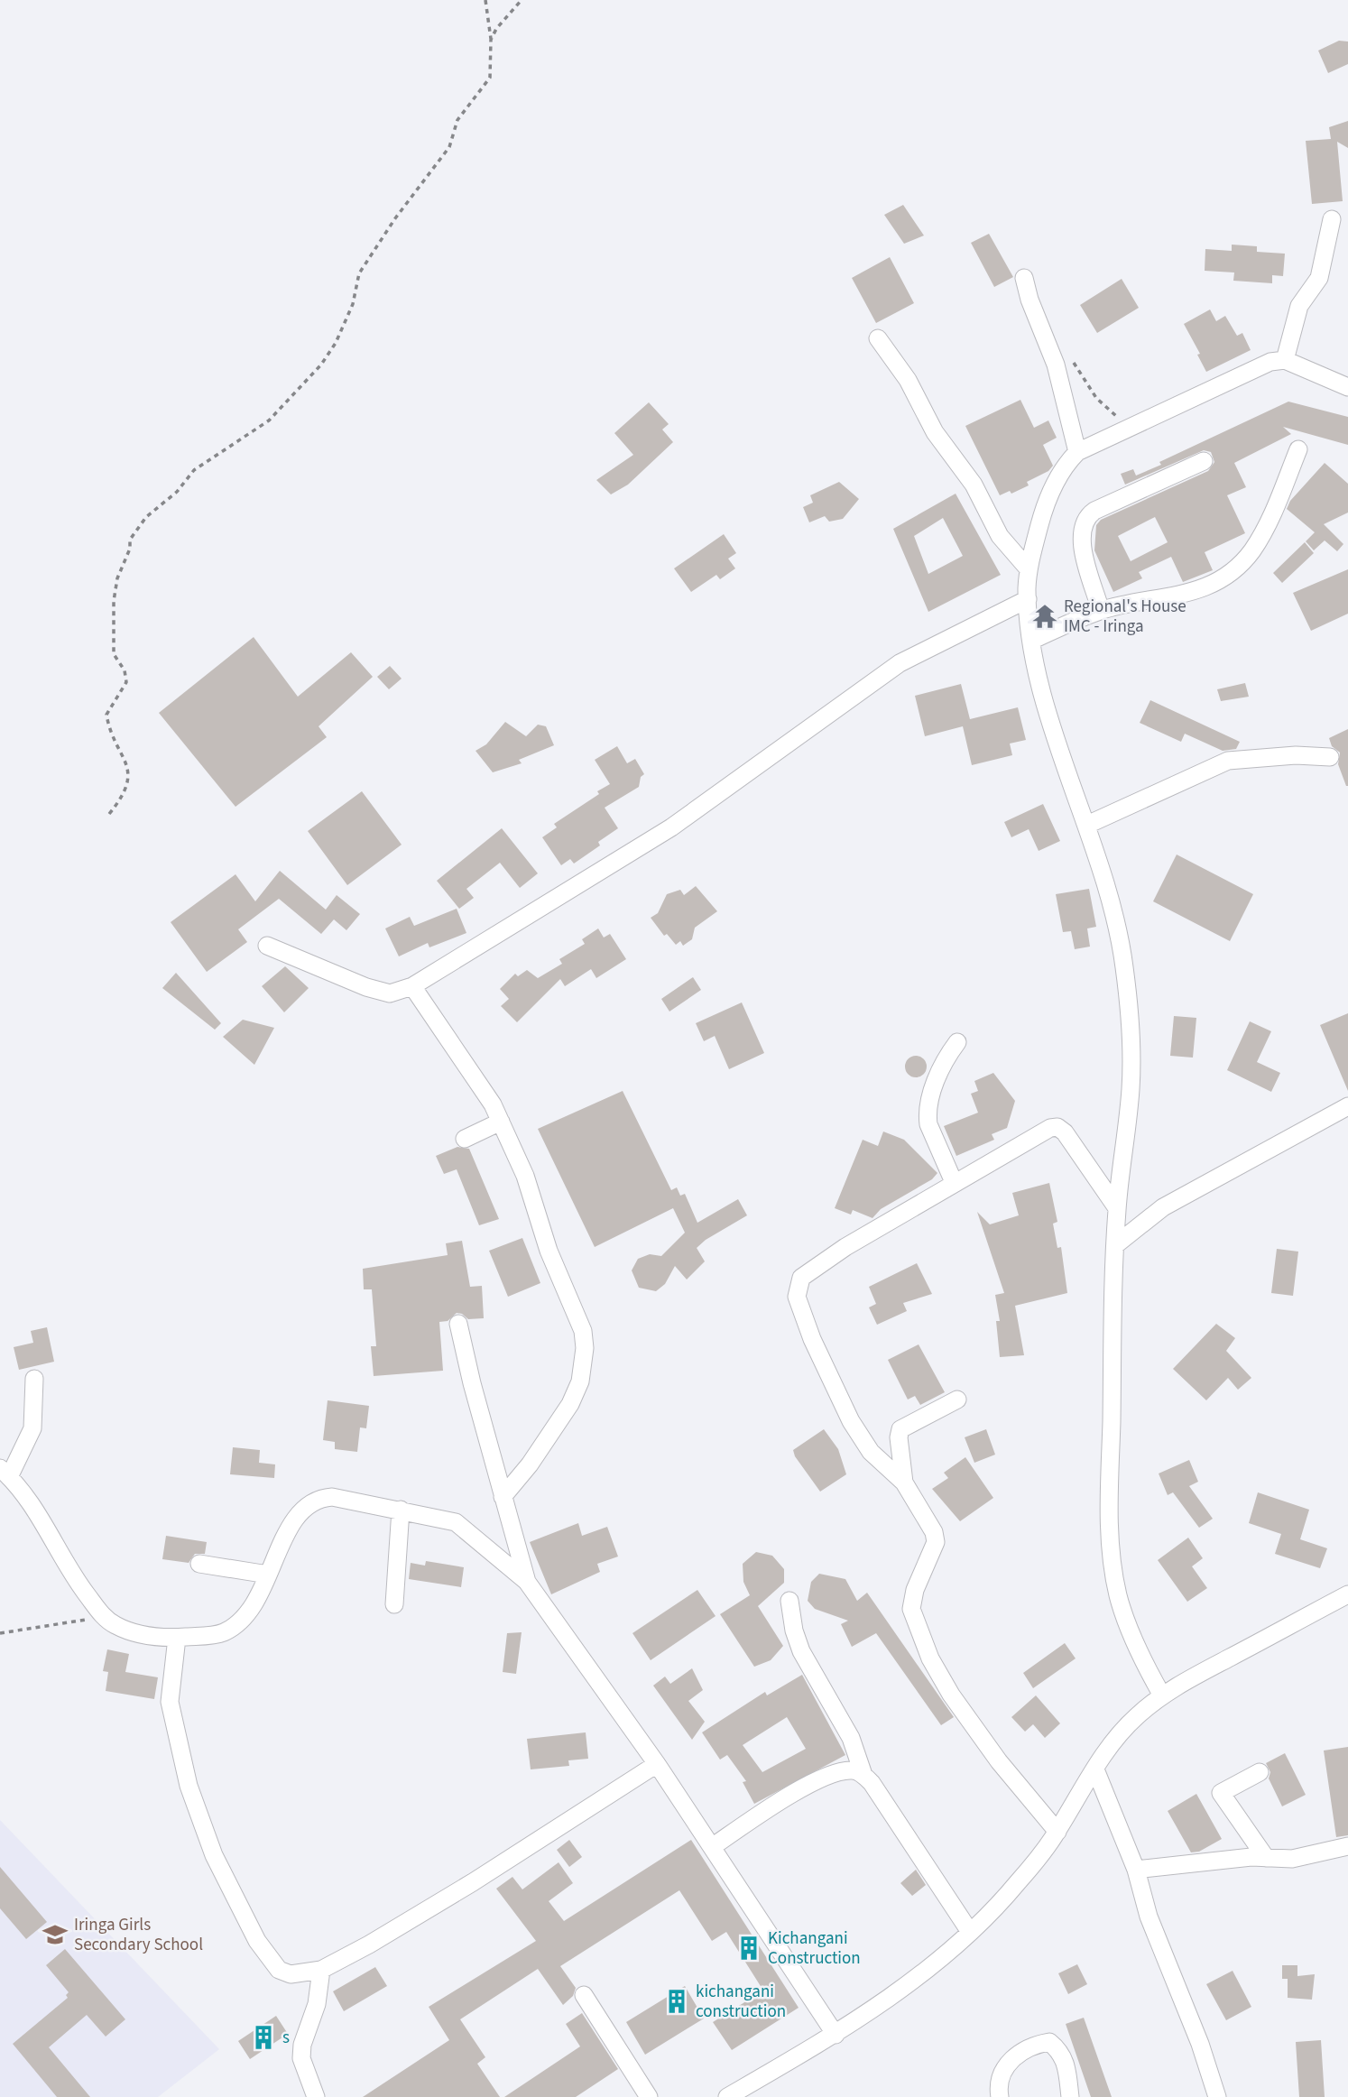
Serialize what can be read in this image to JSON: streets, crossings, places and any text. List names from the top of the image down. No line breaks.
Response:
{"places":{"temple":["Regional's House IMC - Iringa"],"school or university":["Iringa Girls Secondary School"],"building":["Kichangani Construction","kichangani construction","s"]}}
